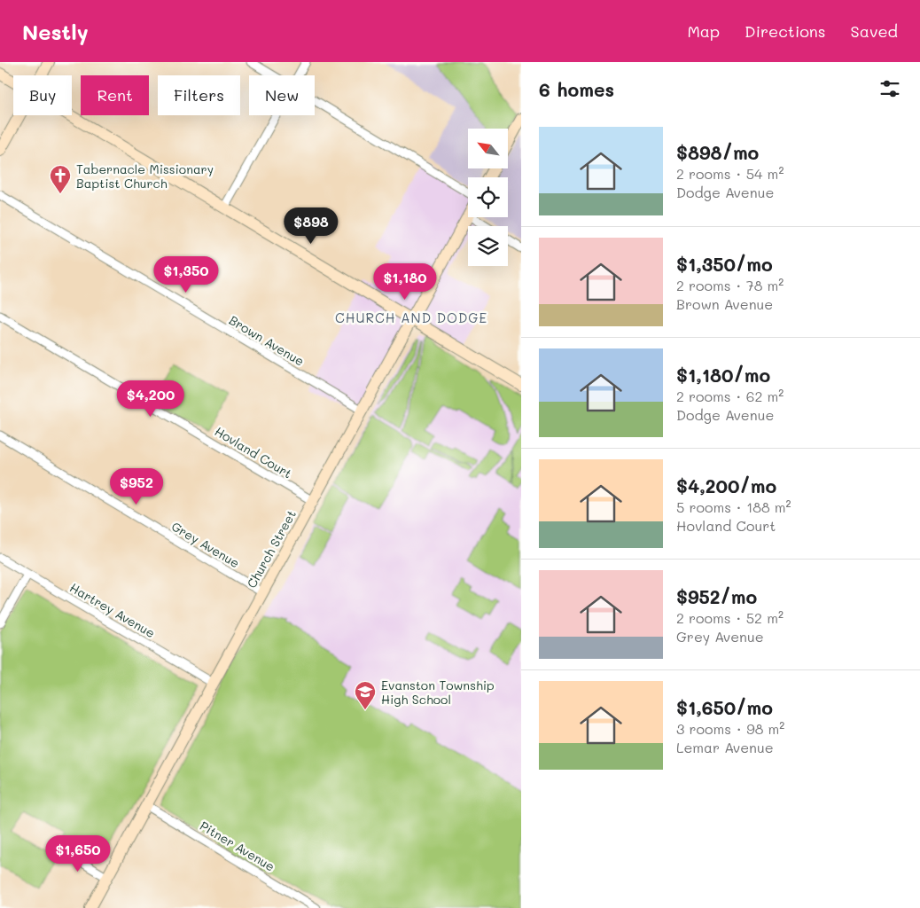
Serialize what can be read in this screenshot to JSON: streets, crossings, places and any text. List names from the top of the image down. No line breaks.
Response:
{"streets":{"street":["Brown Avenue","Hovland Court","Grey Avenue","Church Street","Hartrey Avenue","Pitner Avenue"]},"crossings":[["Brown Avenue","Church Street"],["Hovland Court","Church Street"],["Grey Avenue","Church Street"],["Church Street","Hartrey Avenue"],["Church Street","Pitner Avenue"]],"districts":["CHURCH AND DODGE"],"places":{"church":["Tabernacle Missionary Baptist Church"],"school or university":["Evanston Township High School"]},"north":"top left","page":{"header":"Nestly","nav":["Map","Directions","Saved"],"heading":"6 homes","chip":["Buy","Rent","Filters","New"],"list":[{"name":"$898/mo","note":"2 rooms · 54 m² · Dodge Avenue"},{"name":"$1,350/mo","note":"2 rooms · 78 m² · Brown Avenue"},{"name":"$1,180/mo","note":"2 rooms · 62 m² · Dodge Avenue"},{"name":"$4,200/mo","note":"5 rooms · 188 m² · Hovland Court"},{"name":"$952/mo","note":"2 rooms · 52 m² · Grey Avenue"},{"name":"$1,650/mo","note":"3 rooms · 98 m² · Lemar Avenue"}],"price":["$898","$1,350","$1,180","$4,200","$952","$1,650"]}}
